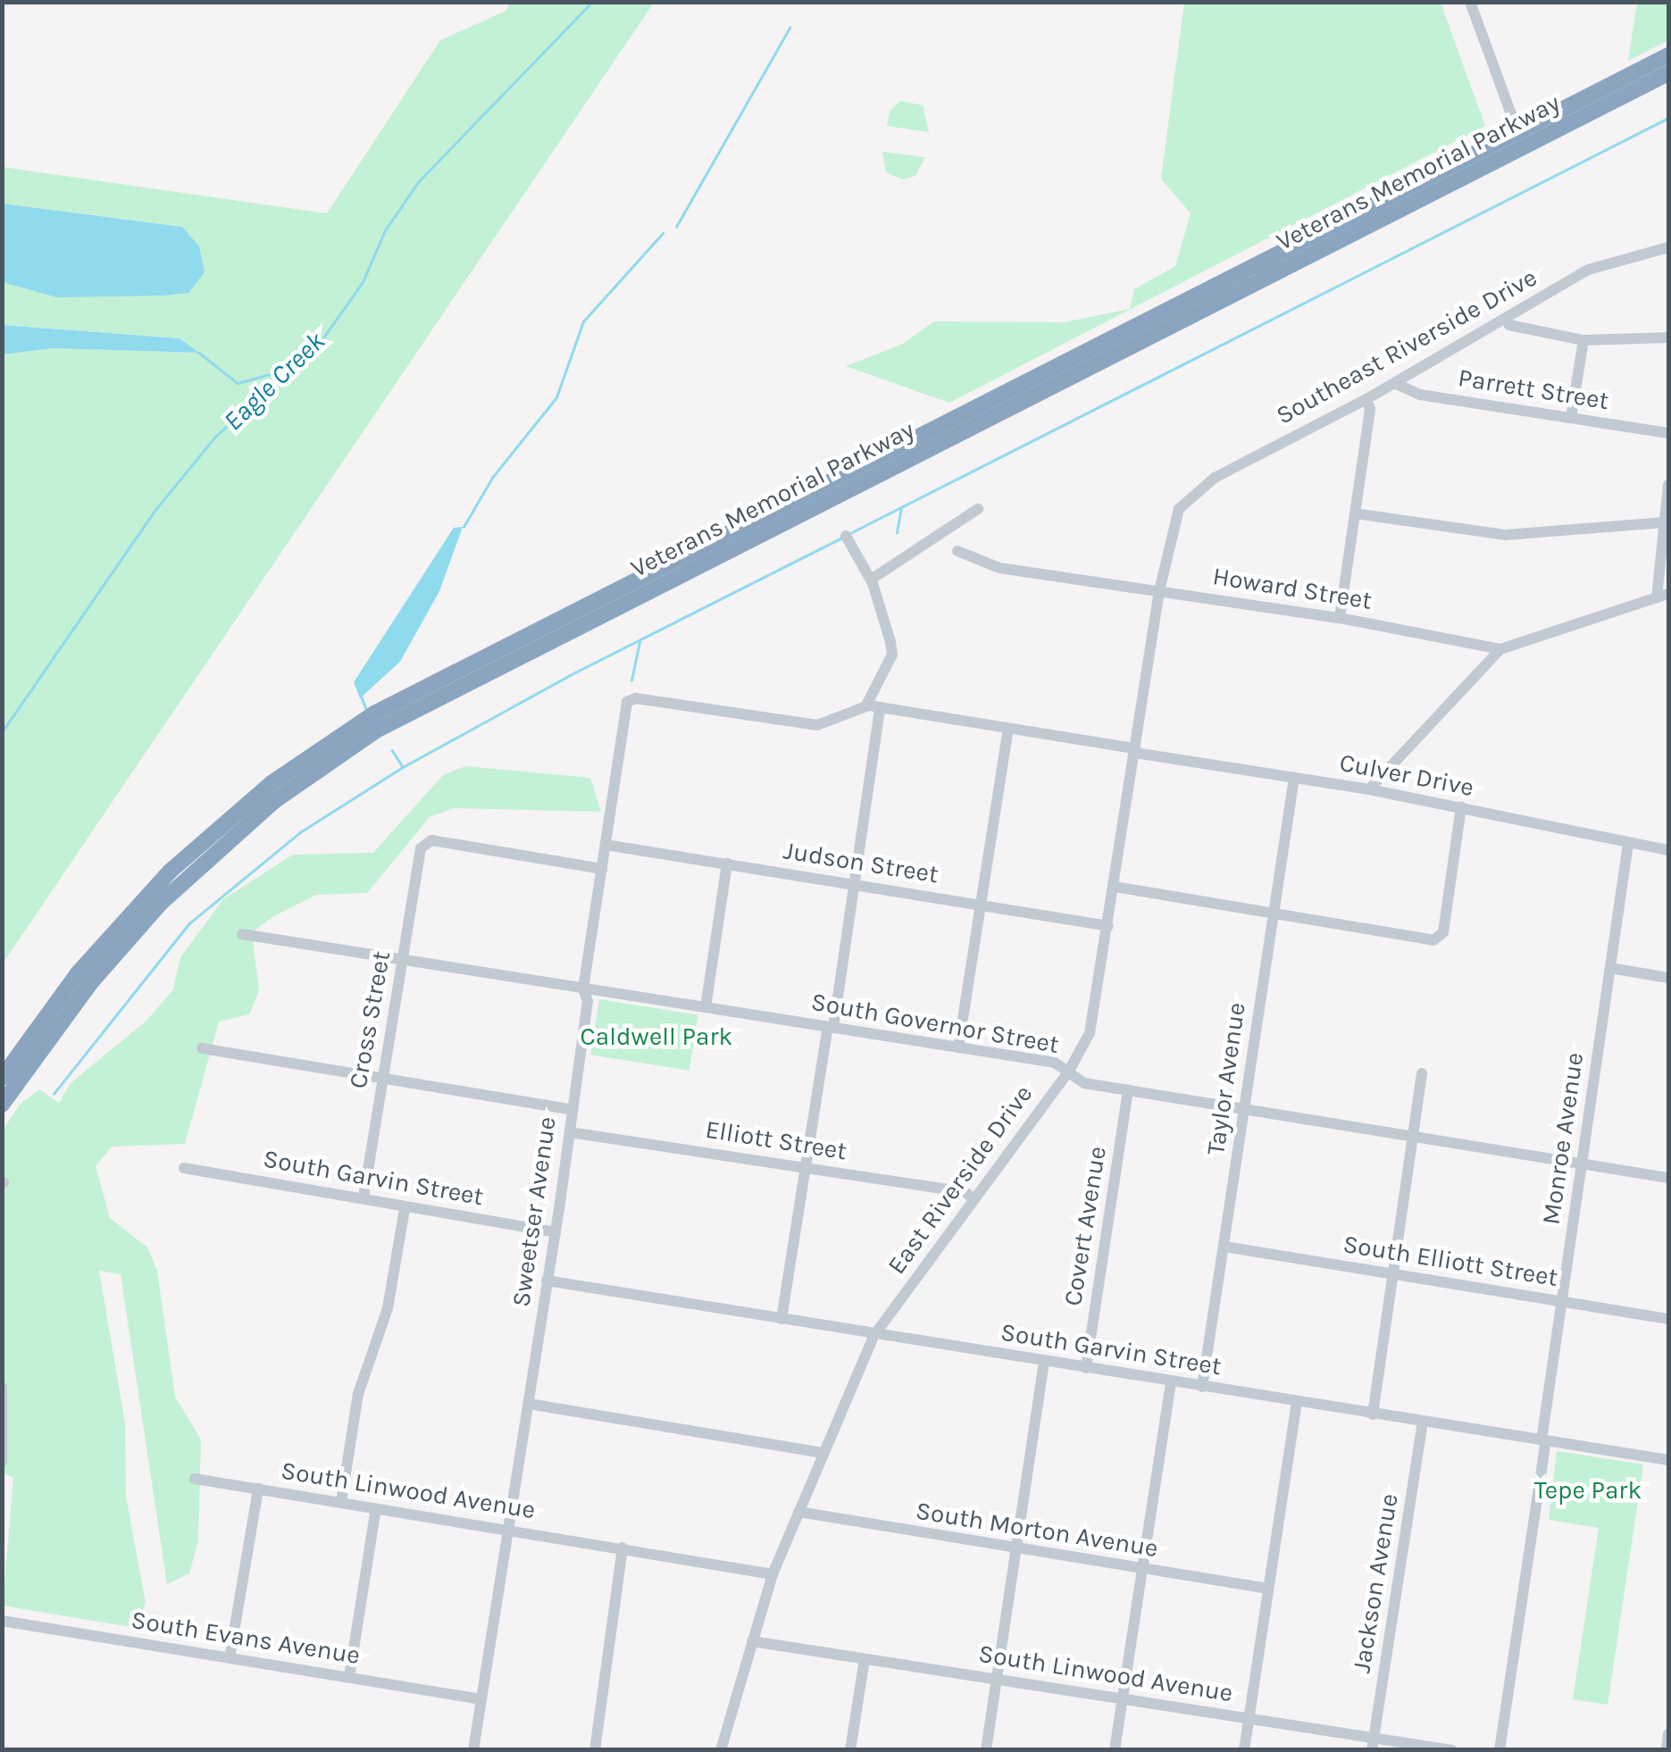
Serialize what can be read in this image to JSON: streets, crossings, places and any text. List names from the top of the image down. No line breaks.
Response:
{"streets":{"highway":["Veterans Memorial Parkway"],"street":["Southeast Riverside Drive","Parrett Street","Howard Street","Culver Drive","Judson Street","Cross Street","South Governor Street","Taylor Avenue","Monroe Avenue","Elliott Street","South Garvin Street","East Riverside Drive","Sweetser Avenue","Covert Avenue","South Elliott Street","South Linwood Avenue","South Morton Avenue","Jackson Avenue","South Evans Avenue"]},"crossings":[["Southeast Riverside Drive","Parrett Street"],["Southeast Riverside Drive","East Riverside Drive"],["Howard Street","East Riverside Drive"],["Culver Drive","Taylor Avenue"],["Culver Drive","Monroe Avenue"],["Culver Drive","East Riverside Drive"],["Culver Drive","Sweetser Avenue"],["Judson Street","East Riverside Drive"],["Judson Street","Sweetser Avenue"],["Cross Street","South Governor Street"],["Cross Street","South Garvin Street"],["Cross Street","Sweetser Avenue"],["South Governor Street","Taylor Avenue"],["South Governor Street","Monroe Avenue"],["South Governor Street","East Riverside Drive"],["South Governor Street","Sweetser Avenue"],["South Governor Street","Covert Avenue"],["Taylor Avenue","South Garvin Street"],["Taylor Avenue","South Elliott Street"],["Monroe Avenue","South Garvin Street"],["Monroe Avenue","South Elliott Street"],["Elliott Street","East Riverside Drive"],["Elliott Street","Sweetser Avenue"],["South Garvin Street","East Riverside Drive"],["South Garvin Street","Sweetser Avenue"],["South Garvin Street","Covert Avenue"],["South Garvin Street","Jackson Avenue"],["East Riverside Drive","South Linwood Avenue"],["East Riverside Drive","South Morton Avenue"],["Sweetser Avenue","South Linwood Avenue"],["Sweetser Avenue","South Evans Avenue"],["South Linwood Avenue","Jackson Avenue"]],"water":["Eagle Creek"],"parks":["Caldwell Park","Tepe Park"]}
